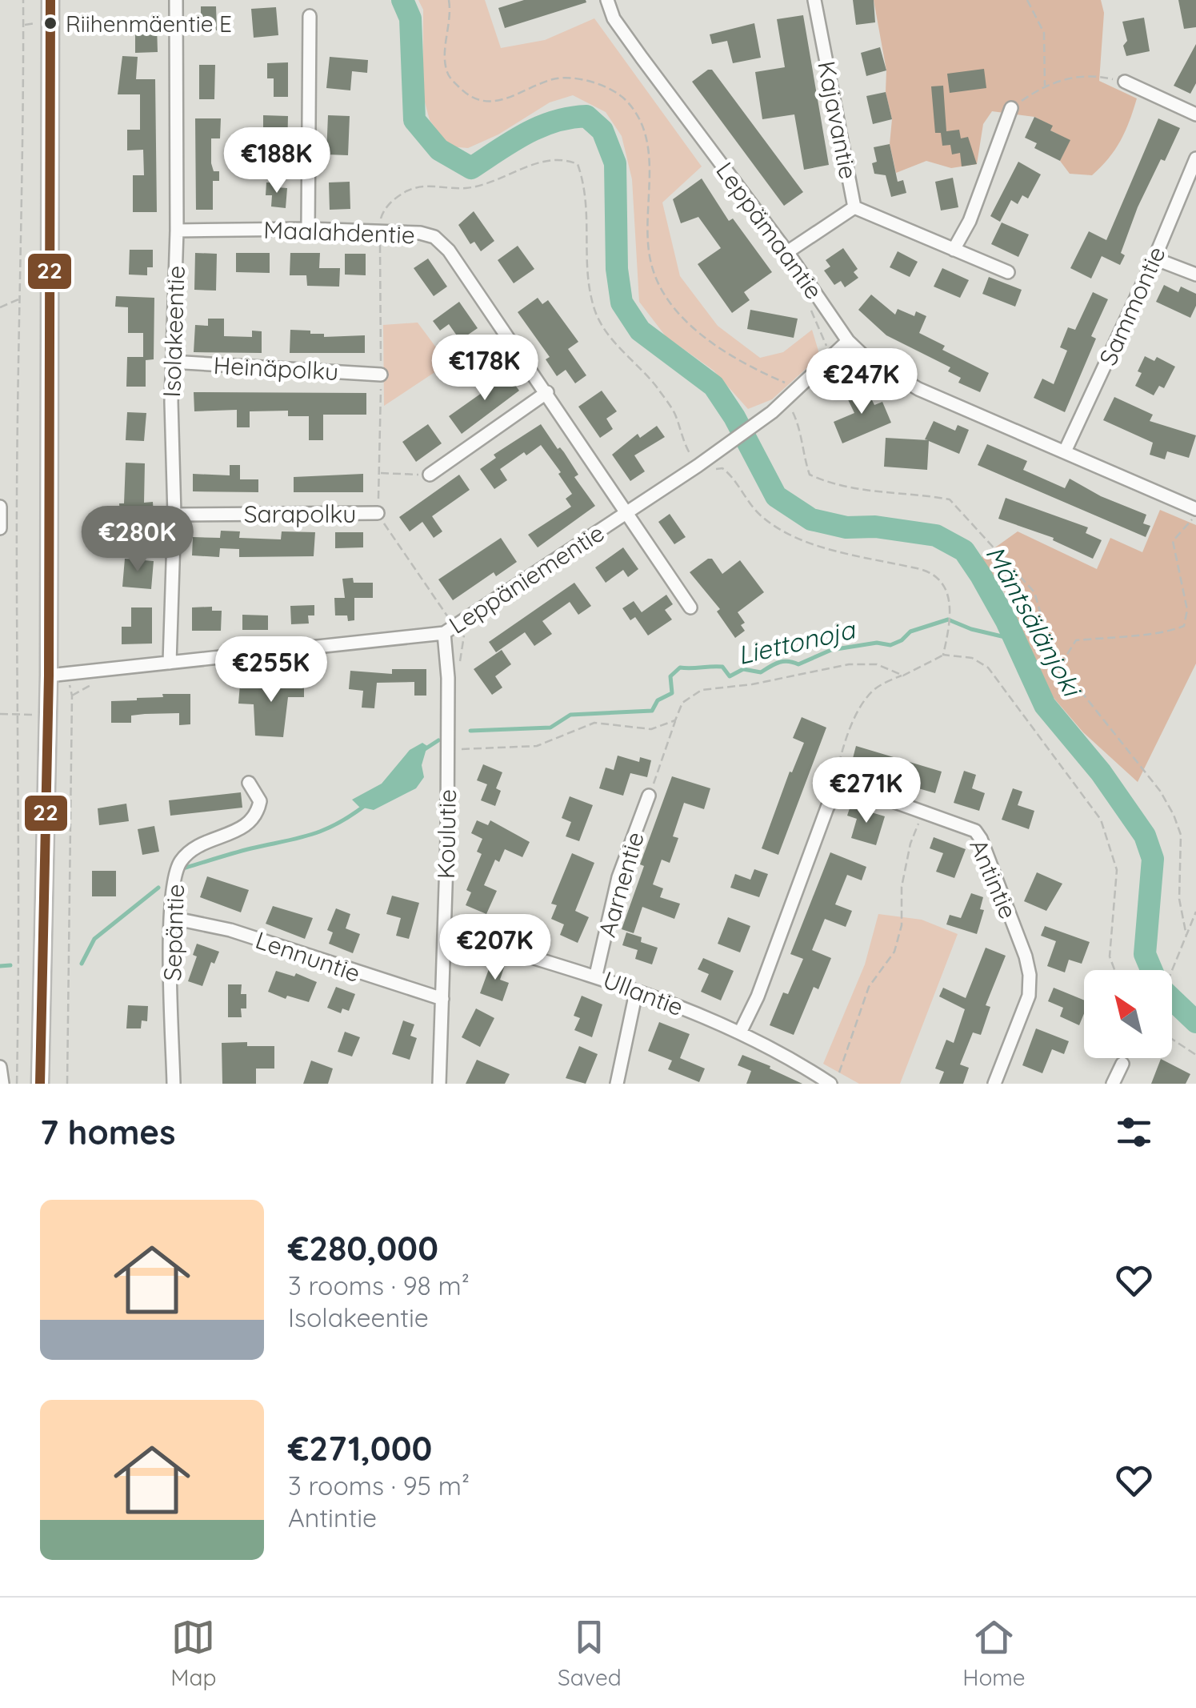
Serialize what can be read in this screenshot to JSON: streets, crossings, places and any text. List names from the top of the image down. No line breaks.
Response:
{"streets":{"street":["Kajavantie","Leppämaantie","Maalahdentie","Sammontie","Isolakeentie","Heinäpolku","Sarapolku","Leppäniementie","Koulutie","Antintie","Aarnentie","Sepäntie","Lennuntie","Ullantie"]},"crossings":[["Kajavantie","Leppämaantie"],["Leppämaantie","Sammontie"],["Leppämaantie","Leppäniementie"],["Maalahdentie","Isolakeentie"],["Maalahdentie","Leppäniementie"],["Isolakeentie","Heinäpolku"],["Isolakeentie","Sarapolku"],["Isolakeentie","Leppäniementie"],["Leppäniementie","Koulutie"],["Koulutie","Lennuntie"],["Koulutie","Ullantie"],["Aarnentie","Ullantie"],["Sepäntie","Lennuntie"]],"water":["Mäntsälänjoki","Liettonoja"],"places":["Riihenmäentie E"],"lines":["transit line 22"],"north":"top left","page":{"price":["€188K","€178K","€247K","€280K","€255K","€271K","€207K"],"heading":"7 homes","list":[{"name":"€280,000","note":"3 rooms · 98 m² · Isolakeentie"},{"name":"€271,000","note":"3 rooms · 95 m² · Antintie"}],"tabs":["Map","Saved","Home"]}}
